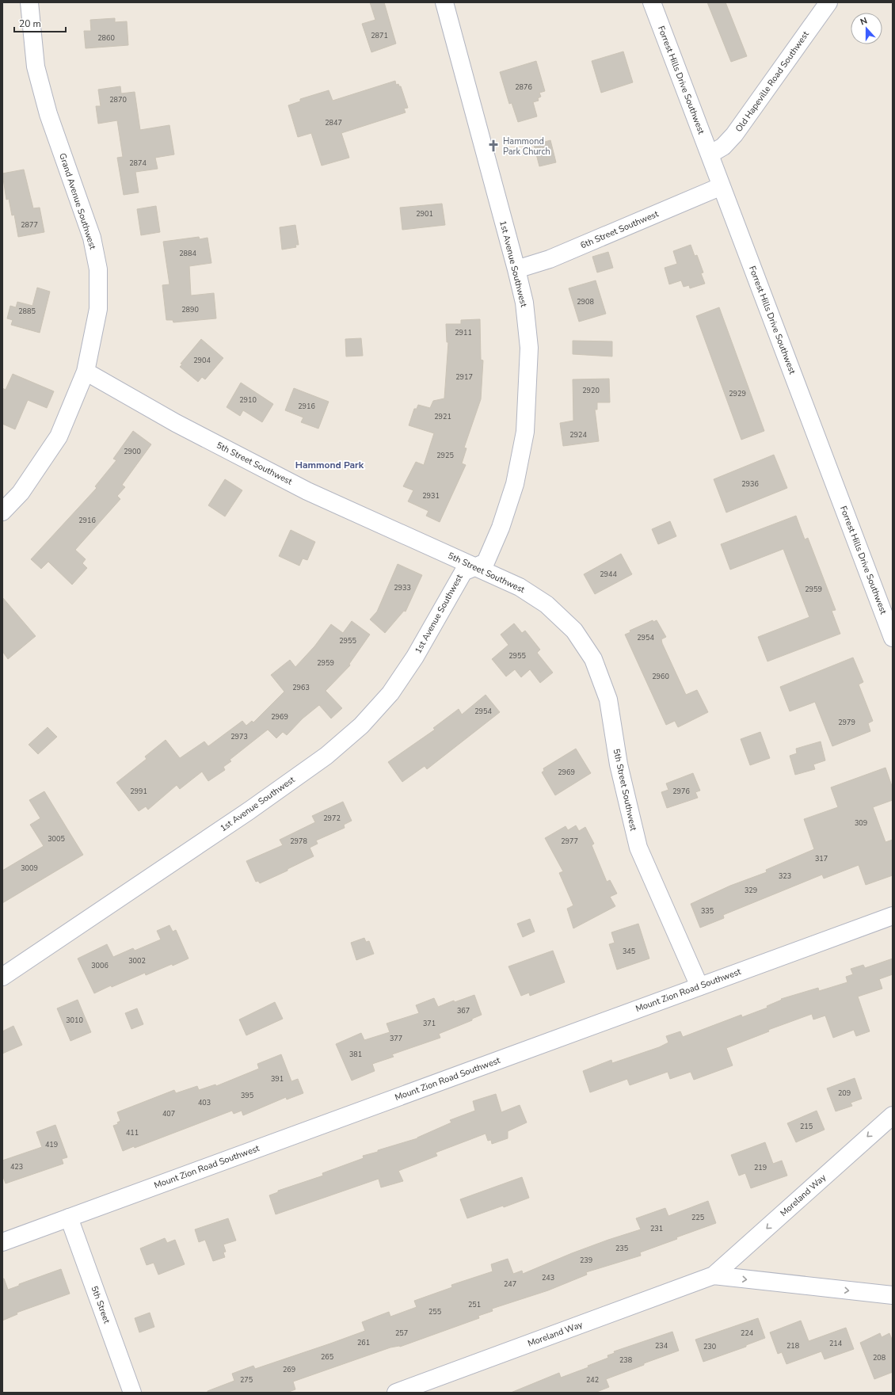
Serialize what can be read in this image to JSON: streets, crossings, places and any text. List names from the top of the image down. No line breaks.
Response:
{"streets":{"street":["Forrest Hills Drive Southwest","Old Hapeville Road Southwest","Grand Avenue Southwest","6th Street Southwest","1st Avenue Southwest","5th Street Southwest","Mount Zion Road Southwest","Moreland Way","5th Street"]},"crossings":[["Forrest Hills Drive Southwest","Old Hapeville Road Southwest"],["Forrest Hills Drive Southwest","6th Street Southwest"],["Grand Avenue Southwest","5th Street Southwest"],["6th Street Southwest","1st Avenue Southwest"],["1st Avenue Southwest","5th Street Southwest"],["5th Street Southwest","Mount Zion Road Southwest"],["Mount Zion Road Southwest","5th Street"]],"districts":["Hammond Park"],"places":{"church":["Hammond Park Church"]},"house_numbers":["2871","2860","2876","2870","2847","2874","2901","2877","2884","2908","2890","2885","2911","2904","2917","2920","2929","2910","2916","2921","2924","2900","2925","2936","2931","2916","2944","2933","2959","2954","2955","2955","2959","2960","2963","2954","2969","2979","2973","2969","2991","2976","2972","309","3005","2978","2977","317","3009","323","329","335","345","3002","3006","367","3010","371","377","381","391","209","395","403","407","215","411","419","423","219","225","231","235","239","243","247","251","255","257","224","261","214","234","218","230","265","208","238","269","275","242"],"scale_bar":"20 m","north":"top"}
